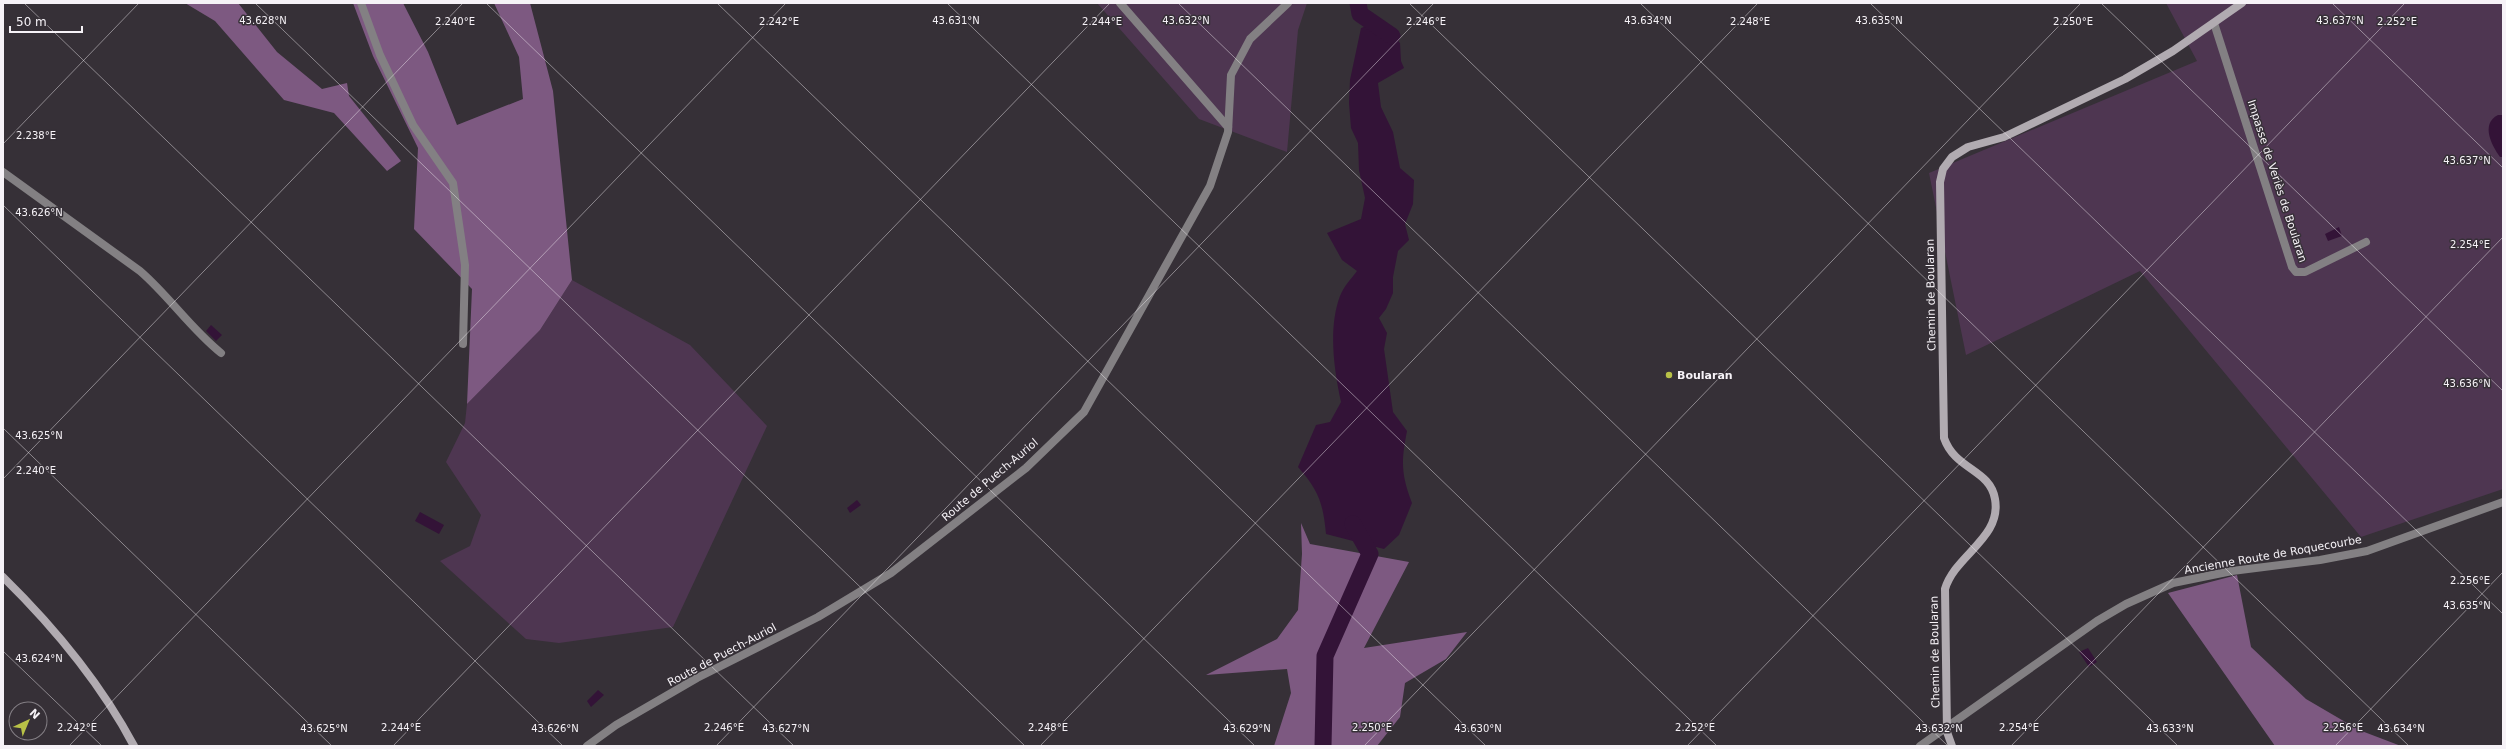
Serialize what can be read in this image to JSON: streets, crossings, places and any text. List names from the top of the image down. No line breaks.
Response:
{"streets":{"street":["Impasse de Veriès de Boularan","Chemin de Boularan","Route de Puech-Auriol","Ancienne Route de Roquecourbe"]},"crossings":[["Impasse de Veriès de Boularan","Chemin de Boularan"],["Chemin de Boularan","Ancienne Route de Roquecourbe"]],"places":["Boularan"],"scale_bar":"50 m","north":"top right","coordinates":["43.628°N","43.631°N","43.632°N","43.634°N","43.635°N","43.637°N","2.240°E","2.242°E","2.244°E","2.246°E","2.248°E","2.250°E","2.252°E","2.238°E","43.626°N","2.254°E","43.636°N","43.625°N","2.256°E","43.624°N","43.627°N","43.629°N","43.630°N","43.633°N"]}
